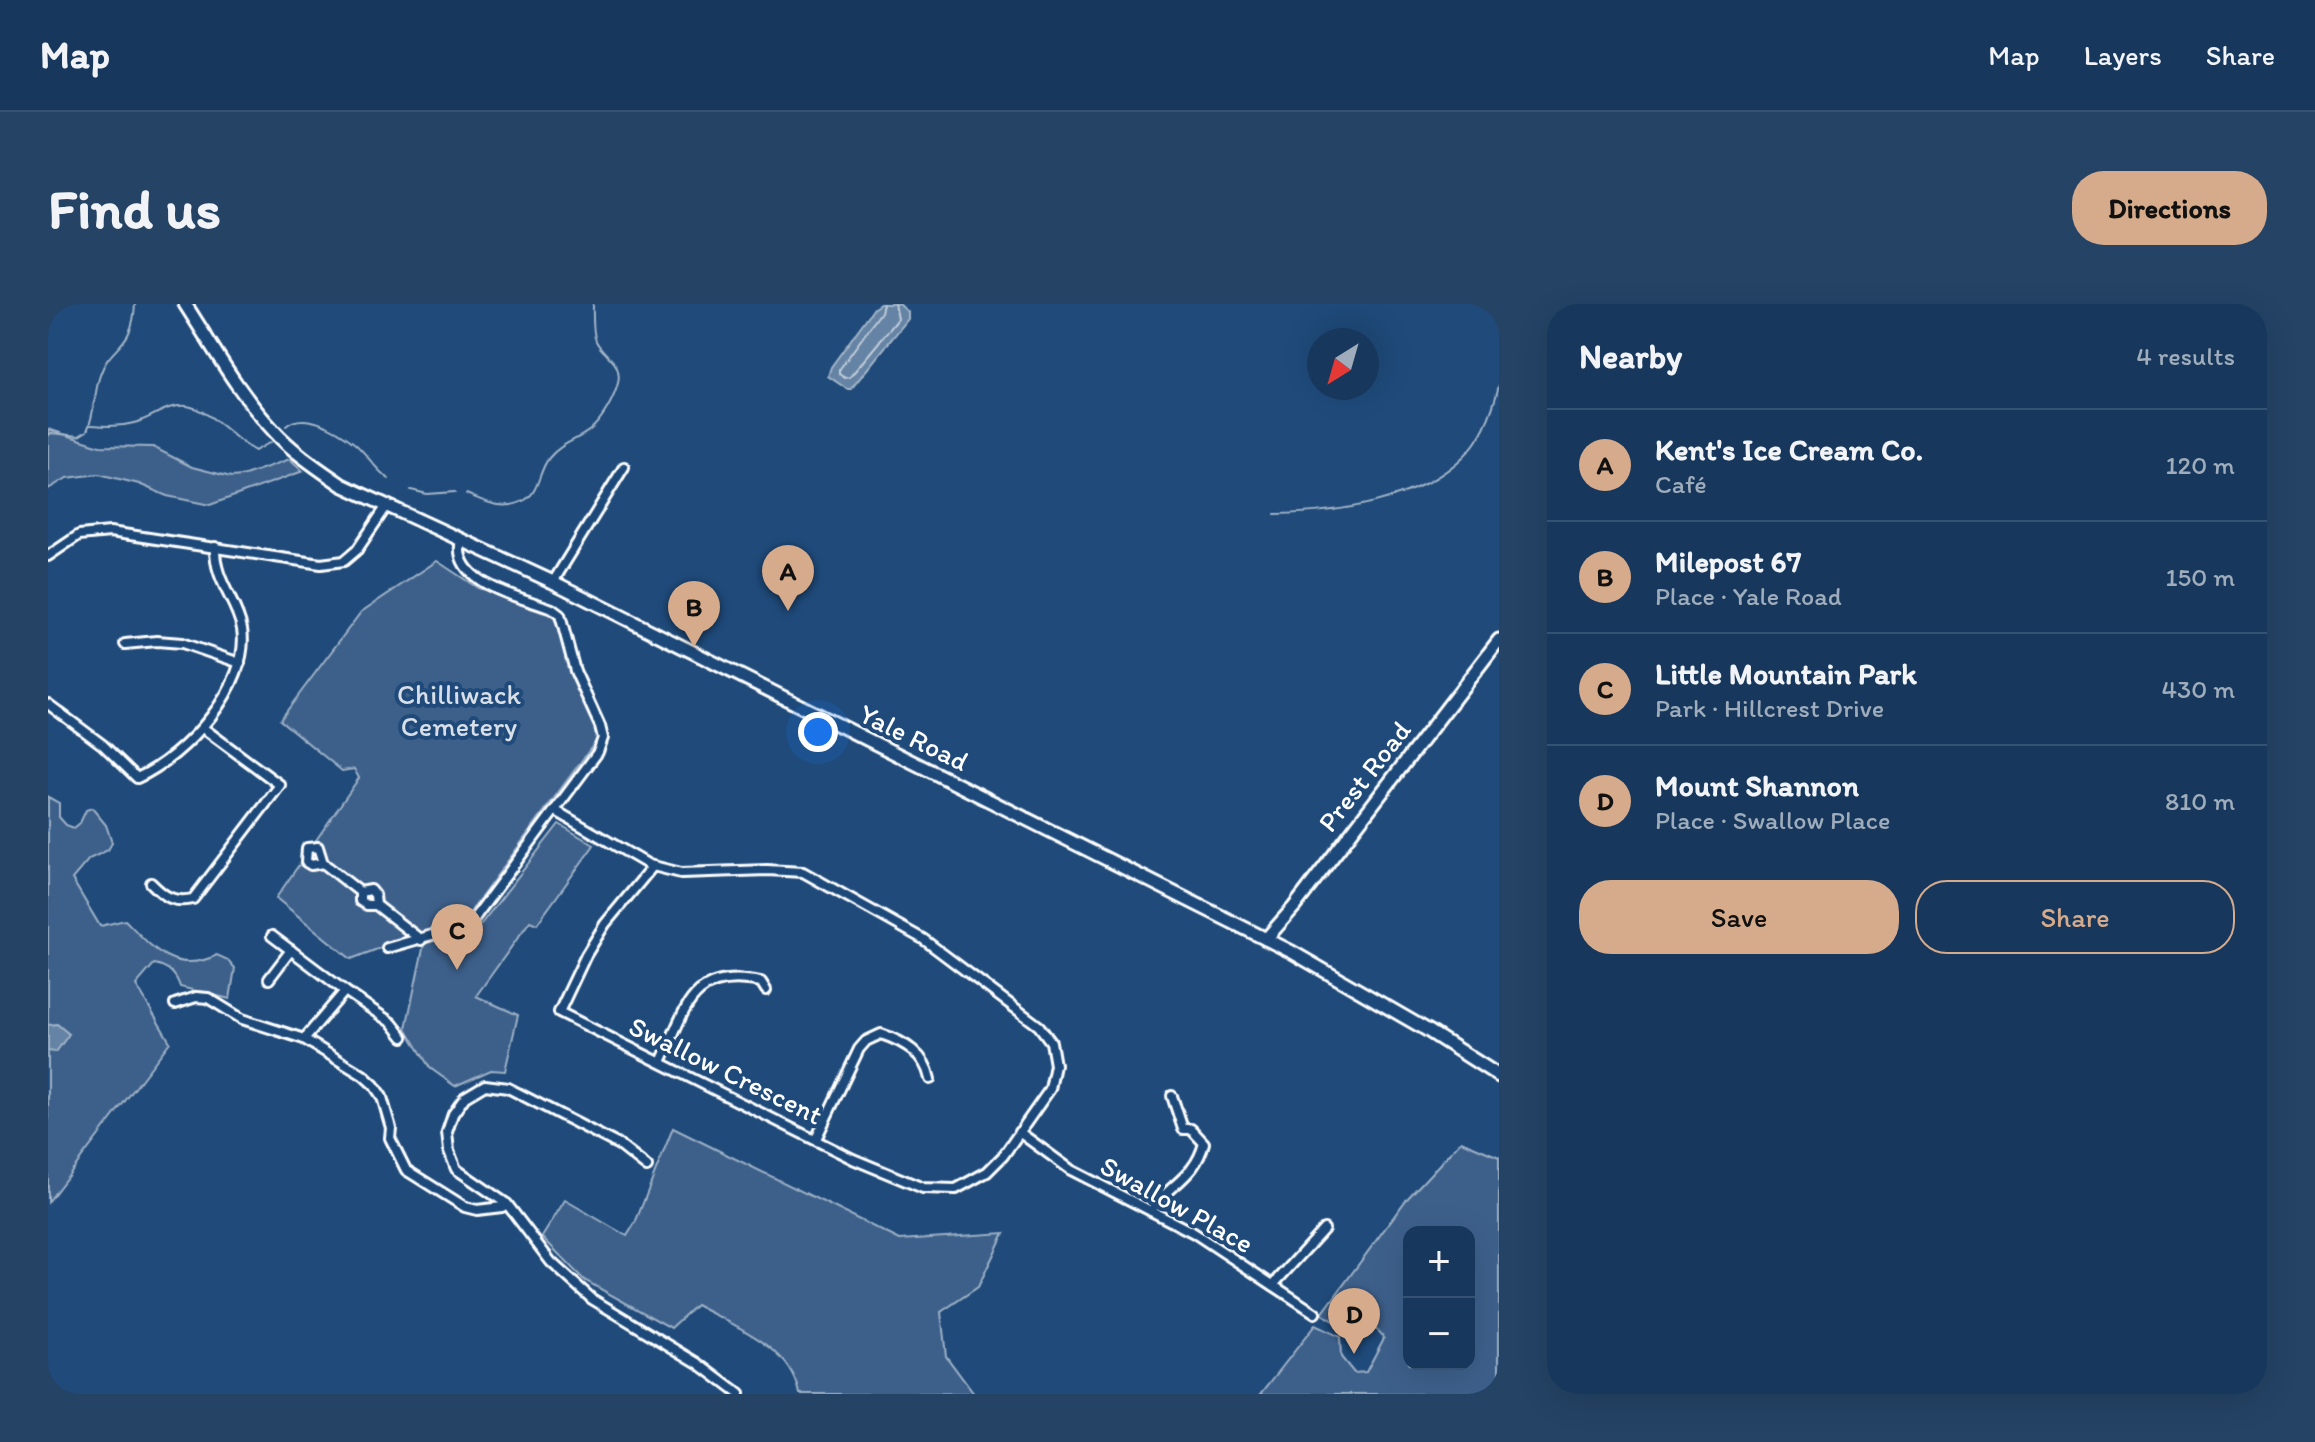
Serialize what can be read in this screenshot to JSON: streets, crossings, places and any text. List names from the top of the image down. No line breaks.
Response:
{"streets":{"main road":["Yale Road","Prest Road"],"street":["Swallow Crescent","Swallow Place"]},"crossings":[["Yale Road","Prest Road"],["Swallow Crescent","Swallow Place"]],"parks":["Chilliwack Cemetery"],"north":"bottom left","page":{"header":"Map","nav":["Map","Layers","Share"],"buttons":["Directions",["Save","Share"]],"title":"Find us","heading":["Nearby","4 results"],"list":[{"mark":"A","name":"Kent's Ice Cream Co.","note":"Café","value":"120 m"},{"mark":"B","name":"Milepost 67","note":"Place · Yale Road","value":"150 m"},{"mark":"C","name":"Little Mountain Park","note":"Park · Hillcrest Drive","value":"430 m"},{"mark":"D","name":"Mount Shannon","note":"Place · Swallow Place","value":"810 m"}],"pins":["A","B","C","D"],"map_buttons":["+","−"]}}
